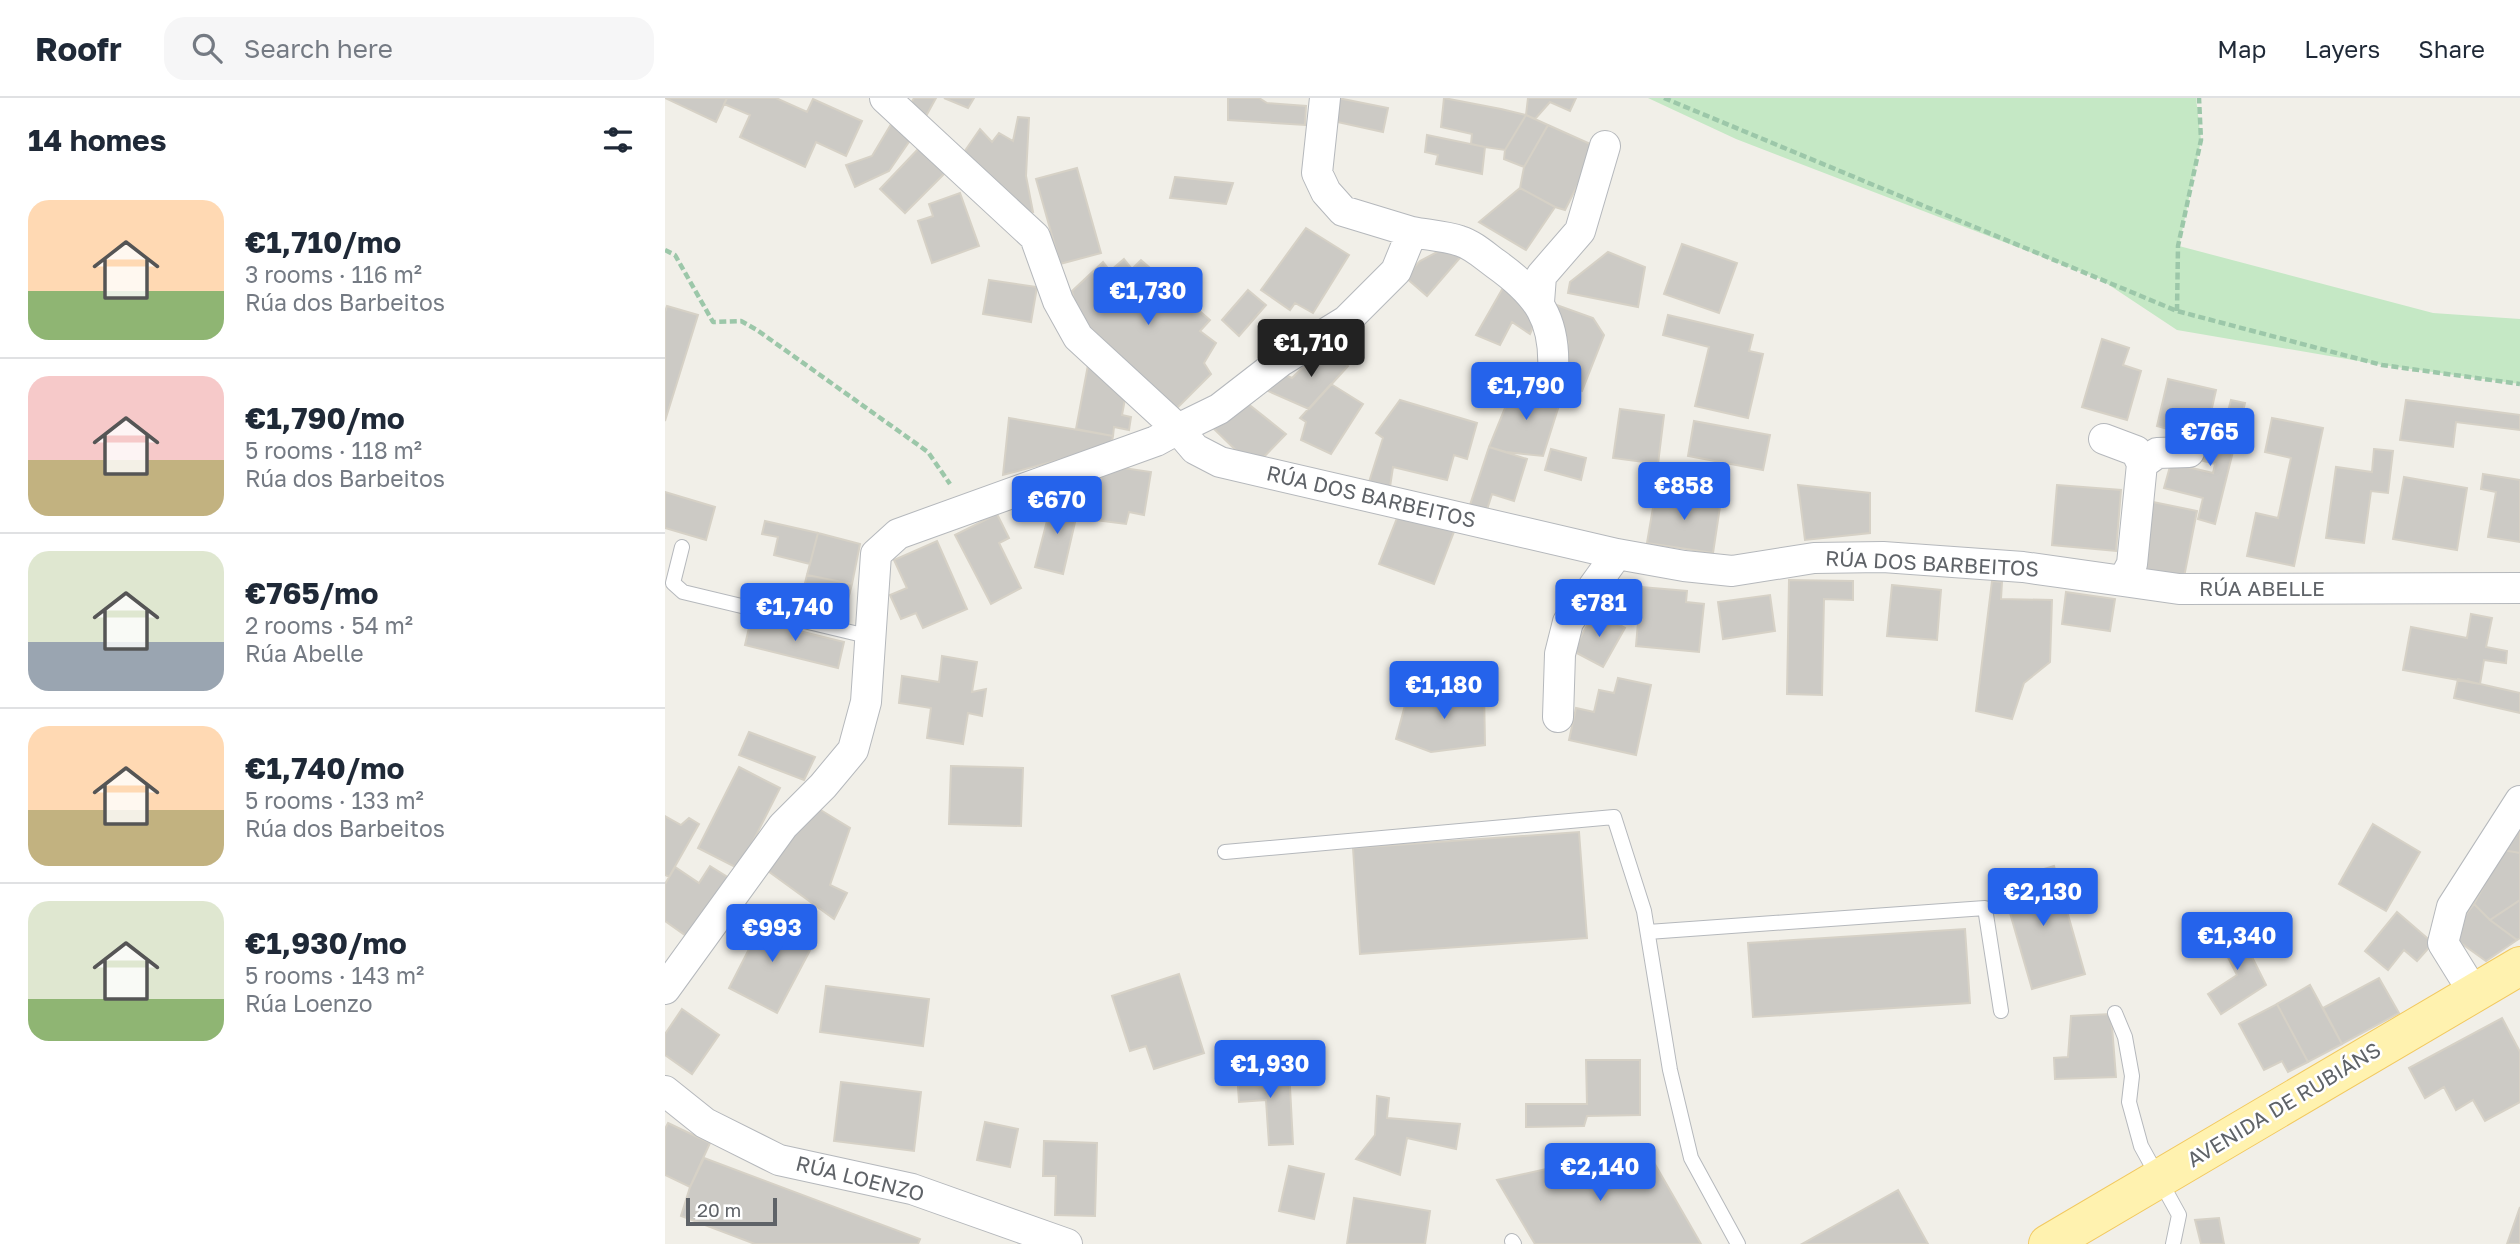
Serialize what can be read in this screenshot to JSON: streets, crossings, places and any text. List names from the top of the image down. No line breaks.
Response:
{"streets":{"main road":["AVENIDA DE RUBIÁNS"],"street":["RÚA DOS BARBEITOS","RÚA ABELLE","RÚA LOENZO"]},"crossings":[["RÚA DOS BARBEITOS","RÚA ABELLE"]],"scale_bar":"20 m","page":{"header":"Roofr","search":"Search here","nav":["Map","Layers","Share"],"heading":"14 homes","list":[{"name":"€1,710/mo","note":"3 rooms · 116 m² · Rúa dos Barbeitos"},{"name":"€1,790/mo","note":"5 rooms · 118 m² · Rúa dos Barbeitos"},{"name":"€765/mo","note":"2 rooms · 54 m² · Rúa Abelle"},{"name":"€1,740/mo","note":"5 rooms · 133 m² · Rúa dos Barbeitos"},{"name":"€1,930/mo","note":"5 rooms · 143 m² · Rúa Loenzo"}],"price":["€1,730","€1,710","€1,790","€765","€858","€670","€781","€1,740","€1,180","€2,130","€993","€1,340","€1,930","€2,140"],"scale":"20 m"}}
